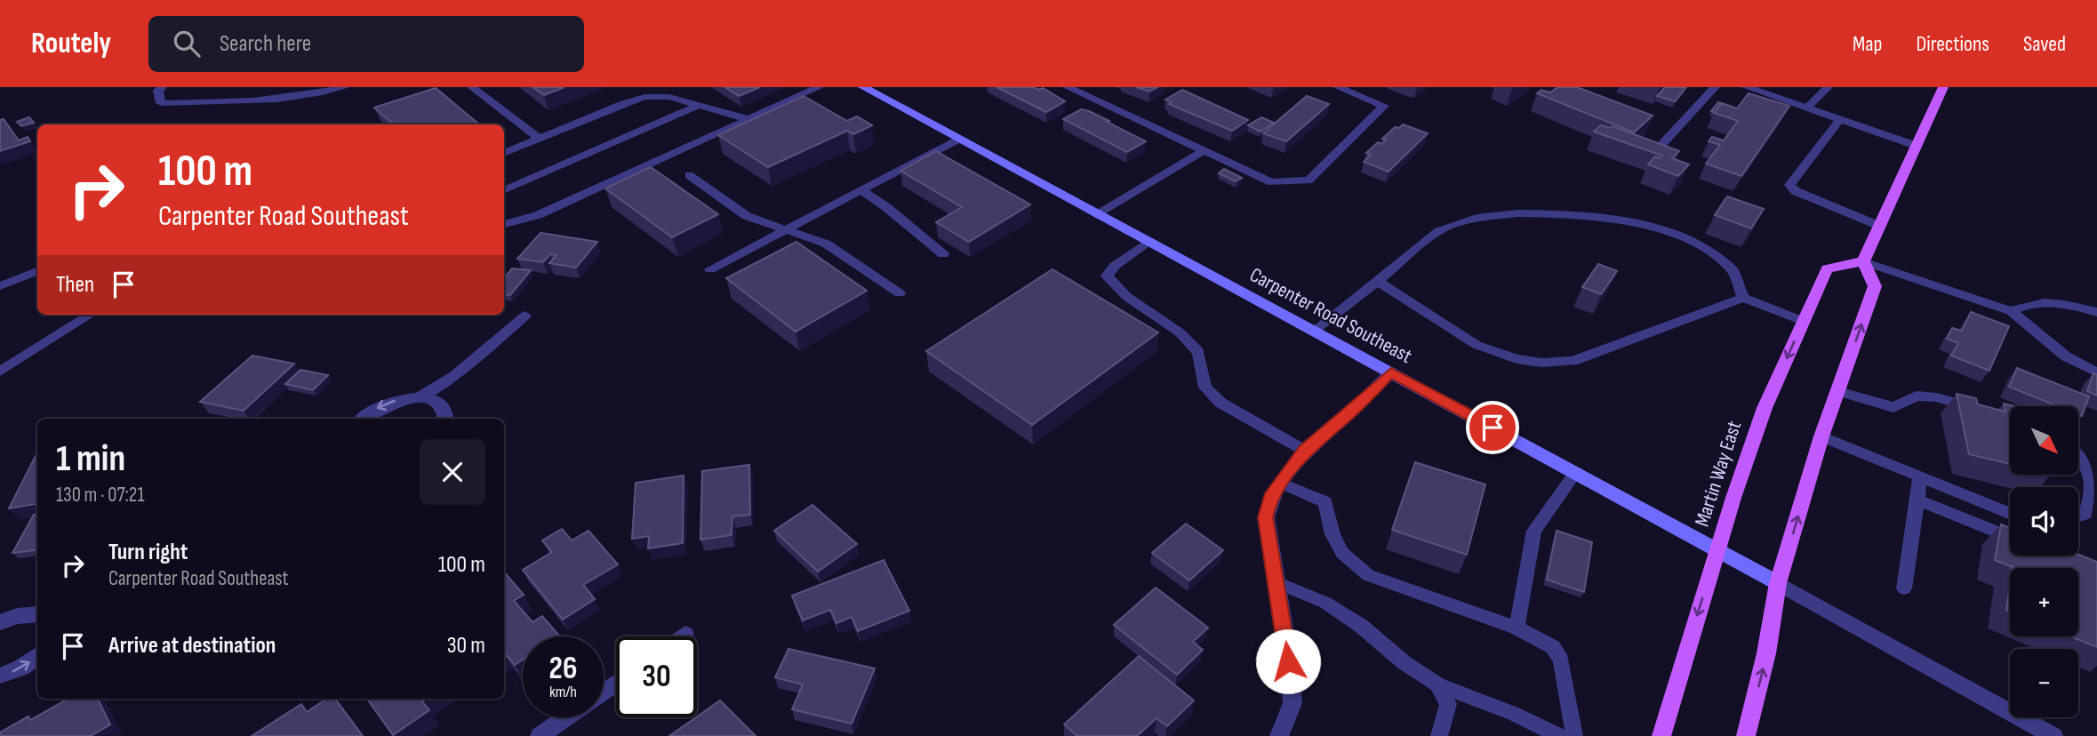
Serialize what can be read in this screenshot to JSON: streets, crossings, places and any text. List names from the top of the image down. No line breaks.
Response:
{"streets":{"main road":["Carpenter Road Southeast","Martin Way East"]},"crossings":[["Carpenter Road Southeast","Martin Way East"]],"north":"bottom right","page":{"header":"Routely","search":"Search here","nav":["Map","Directions","Saved"],"turn":["100 m","Carpenter Road Southeast"],"then":"Then","map_buttons":["+","−"],"heading":["1 min","130 m · 07:21"],"list":[{"name":"Turn right","note":"Carpenter Road Southeast","value":"100 m"},{"name":"Arrive at destination","value":"30 m"}],"speed":"26 km/h","limit":"30"}}
